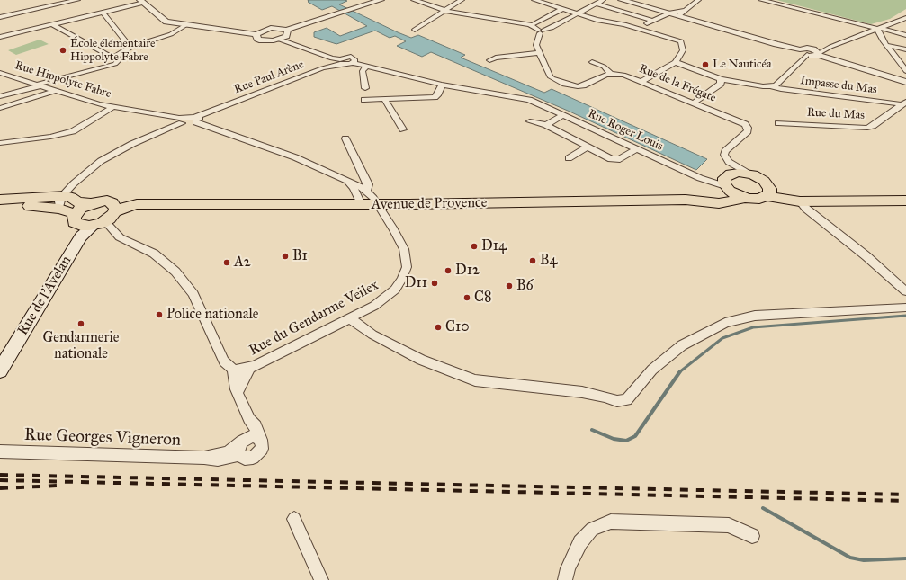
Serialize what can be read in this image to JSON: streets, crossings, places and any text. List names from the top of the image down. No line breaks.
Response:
{"streets":{"main road":["Avenue de Provence","Rue de l'Avelan"],"street":["Rue Paul Arène","Rue Hippolyte Fabre","Rue de la Frégate","Impasse du Mas","Rue du Mas","Rue Roger Louis","Rue du Gendarme Veilex","Rue Georges Vigneron"]},"crossings":[["Rue Paul Arène","Rue Roger Louis"],["Rue de la Frégate","Rue Roger Louis"],["Rue de la Frégate","Avenue de Provence"],["Impasse du Mas","Rue du Mas"],["Rue Roger Louis","Avenue de Provence"],["Avenue de Provence","Rue de l'Avelan"],["Avenue de Provence","Rue du Gendarme Veilex"]],"places":["École élémentaire Hippolyte Fabre","Le Nauticéa","D14","B1","B4","A2","D12","D11","B6","C8","Police nationale","Gendarmerie nationale","C10"]}
